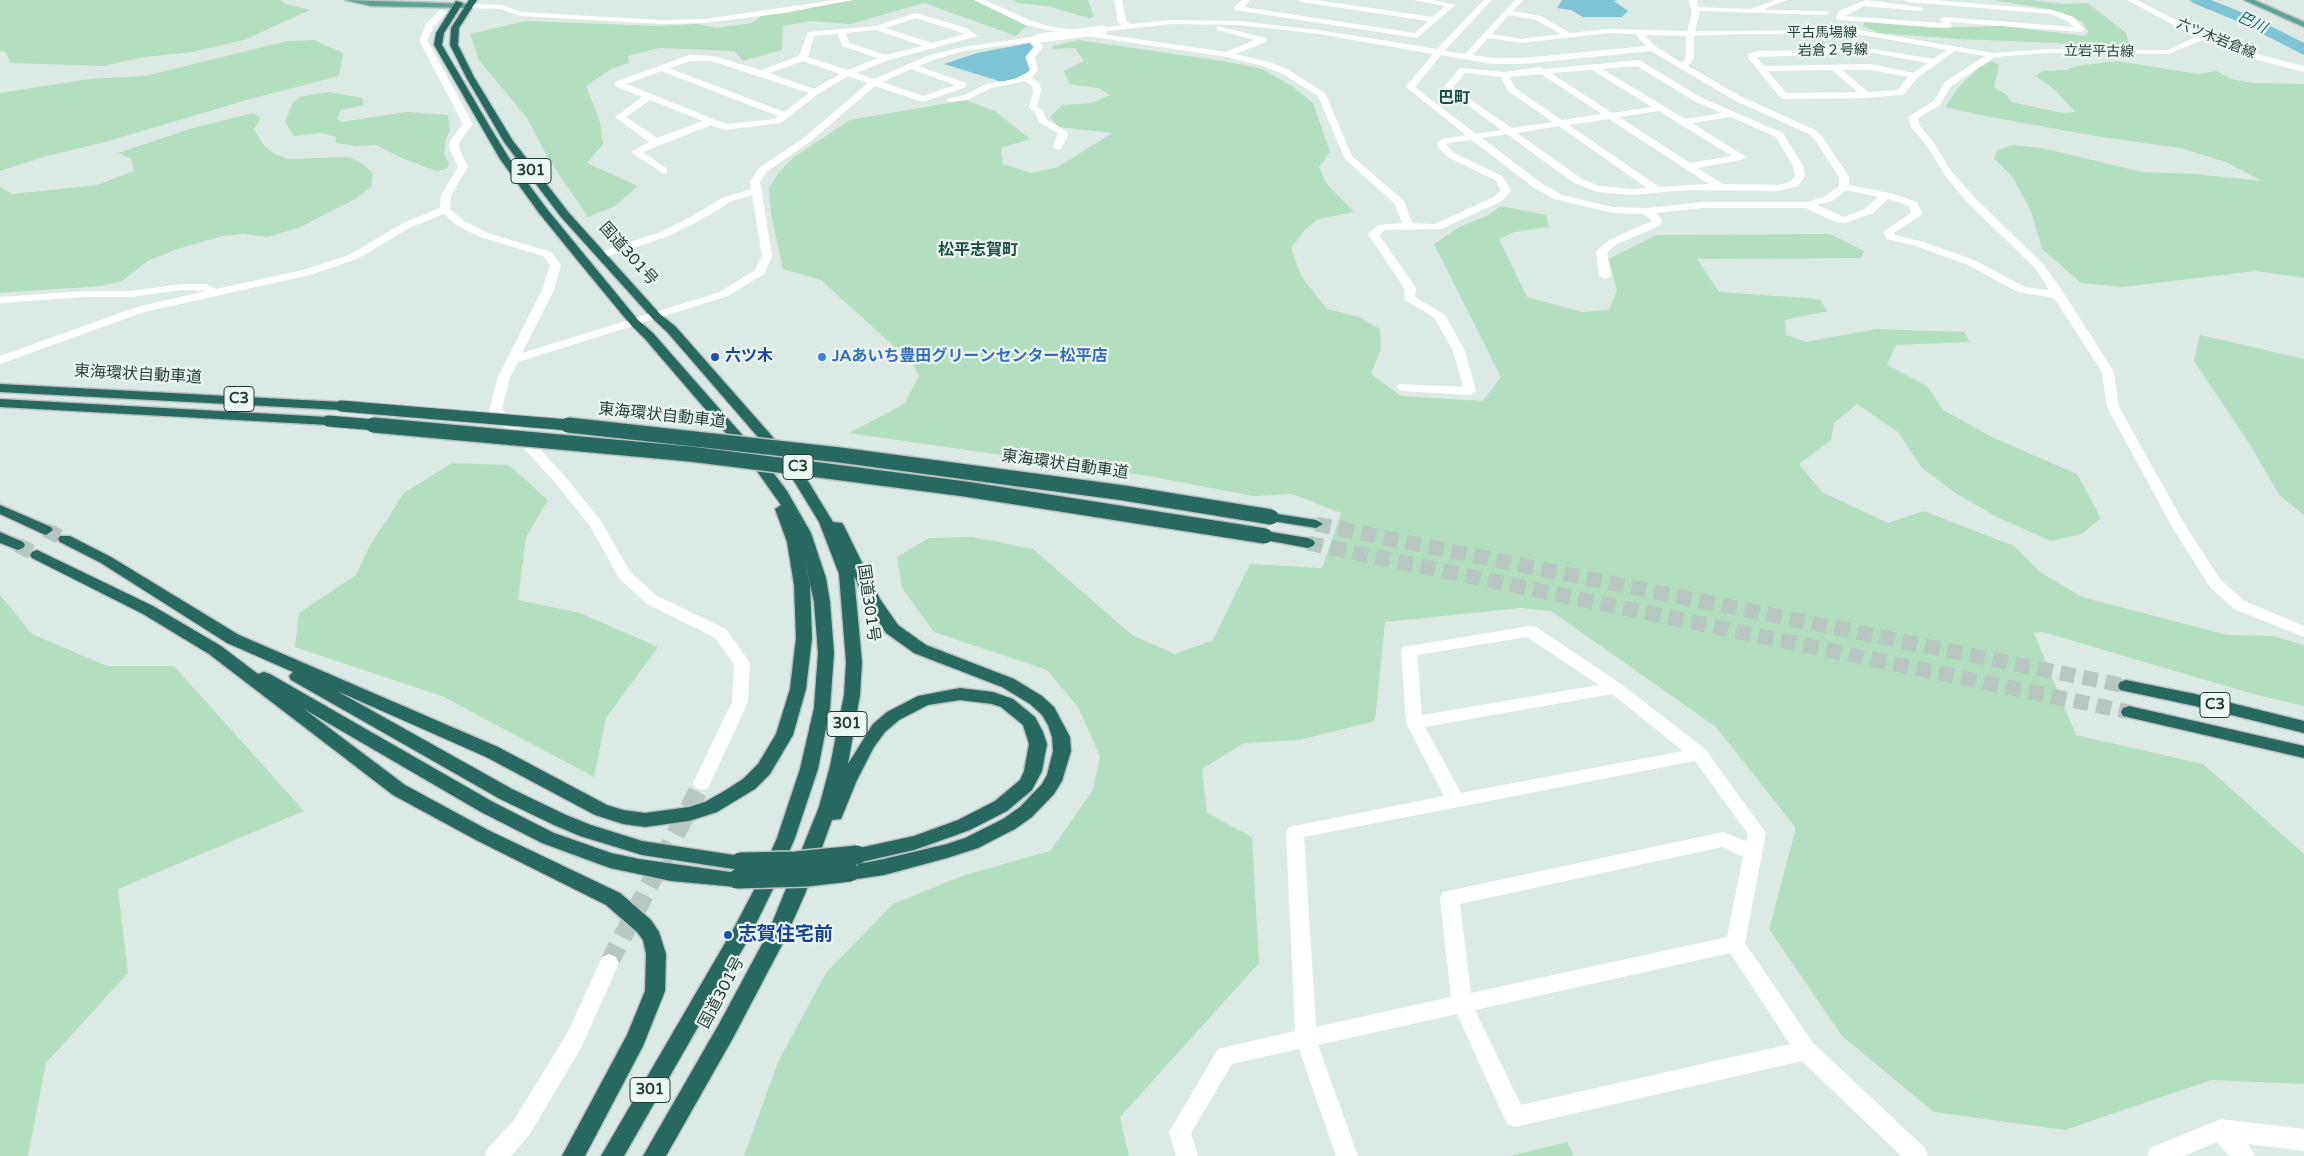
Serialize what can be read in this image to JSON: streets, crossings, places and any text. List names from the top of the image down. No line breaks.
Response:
{"streets":{"highway":["301","国道301号","東海環状自動車道","C3"],"street":["平古馬場線","六ツ木岩倉線","岩倉２号線","立岩平古線"]},"crossings":[["平古馬場線","立岩平古線"],["六ツ木岩倉線","立岩平古線"]],"districts":["巴町","松平志賀町"],"water":["巴川"],"places":["六ツ木","JAあいち豊田グリーンセンター松平店","志賀住宅前"]}
